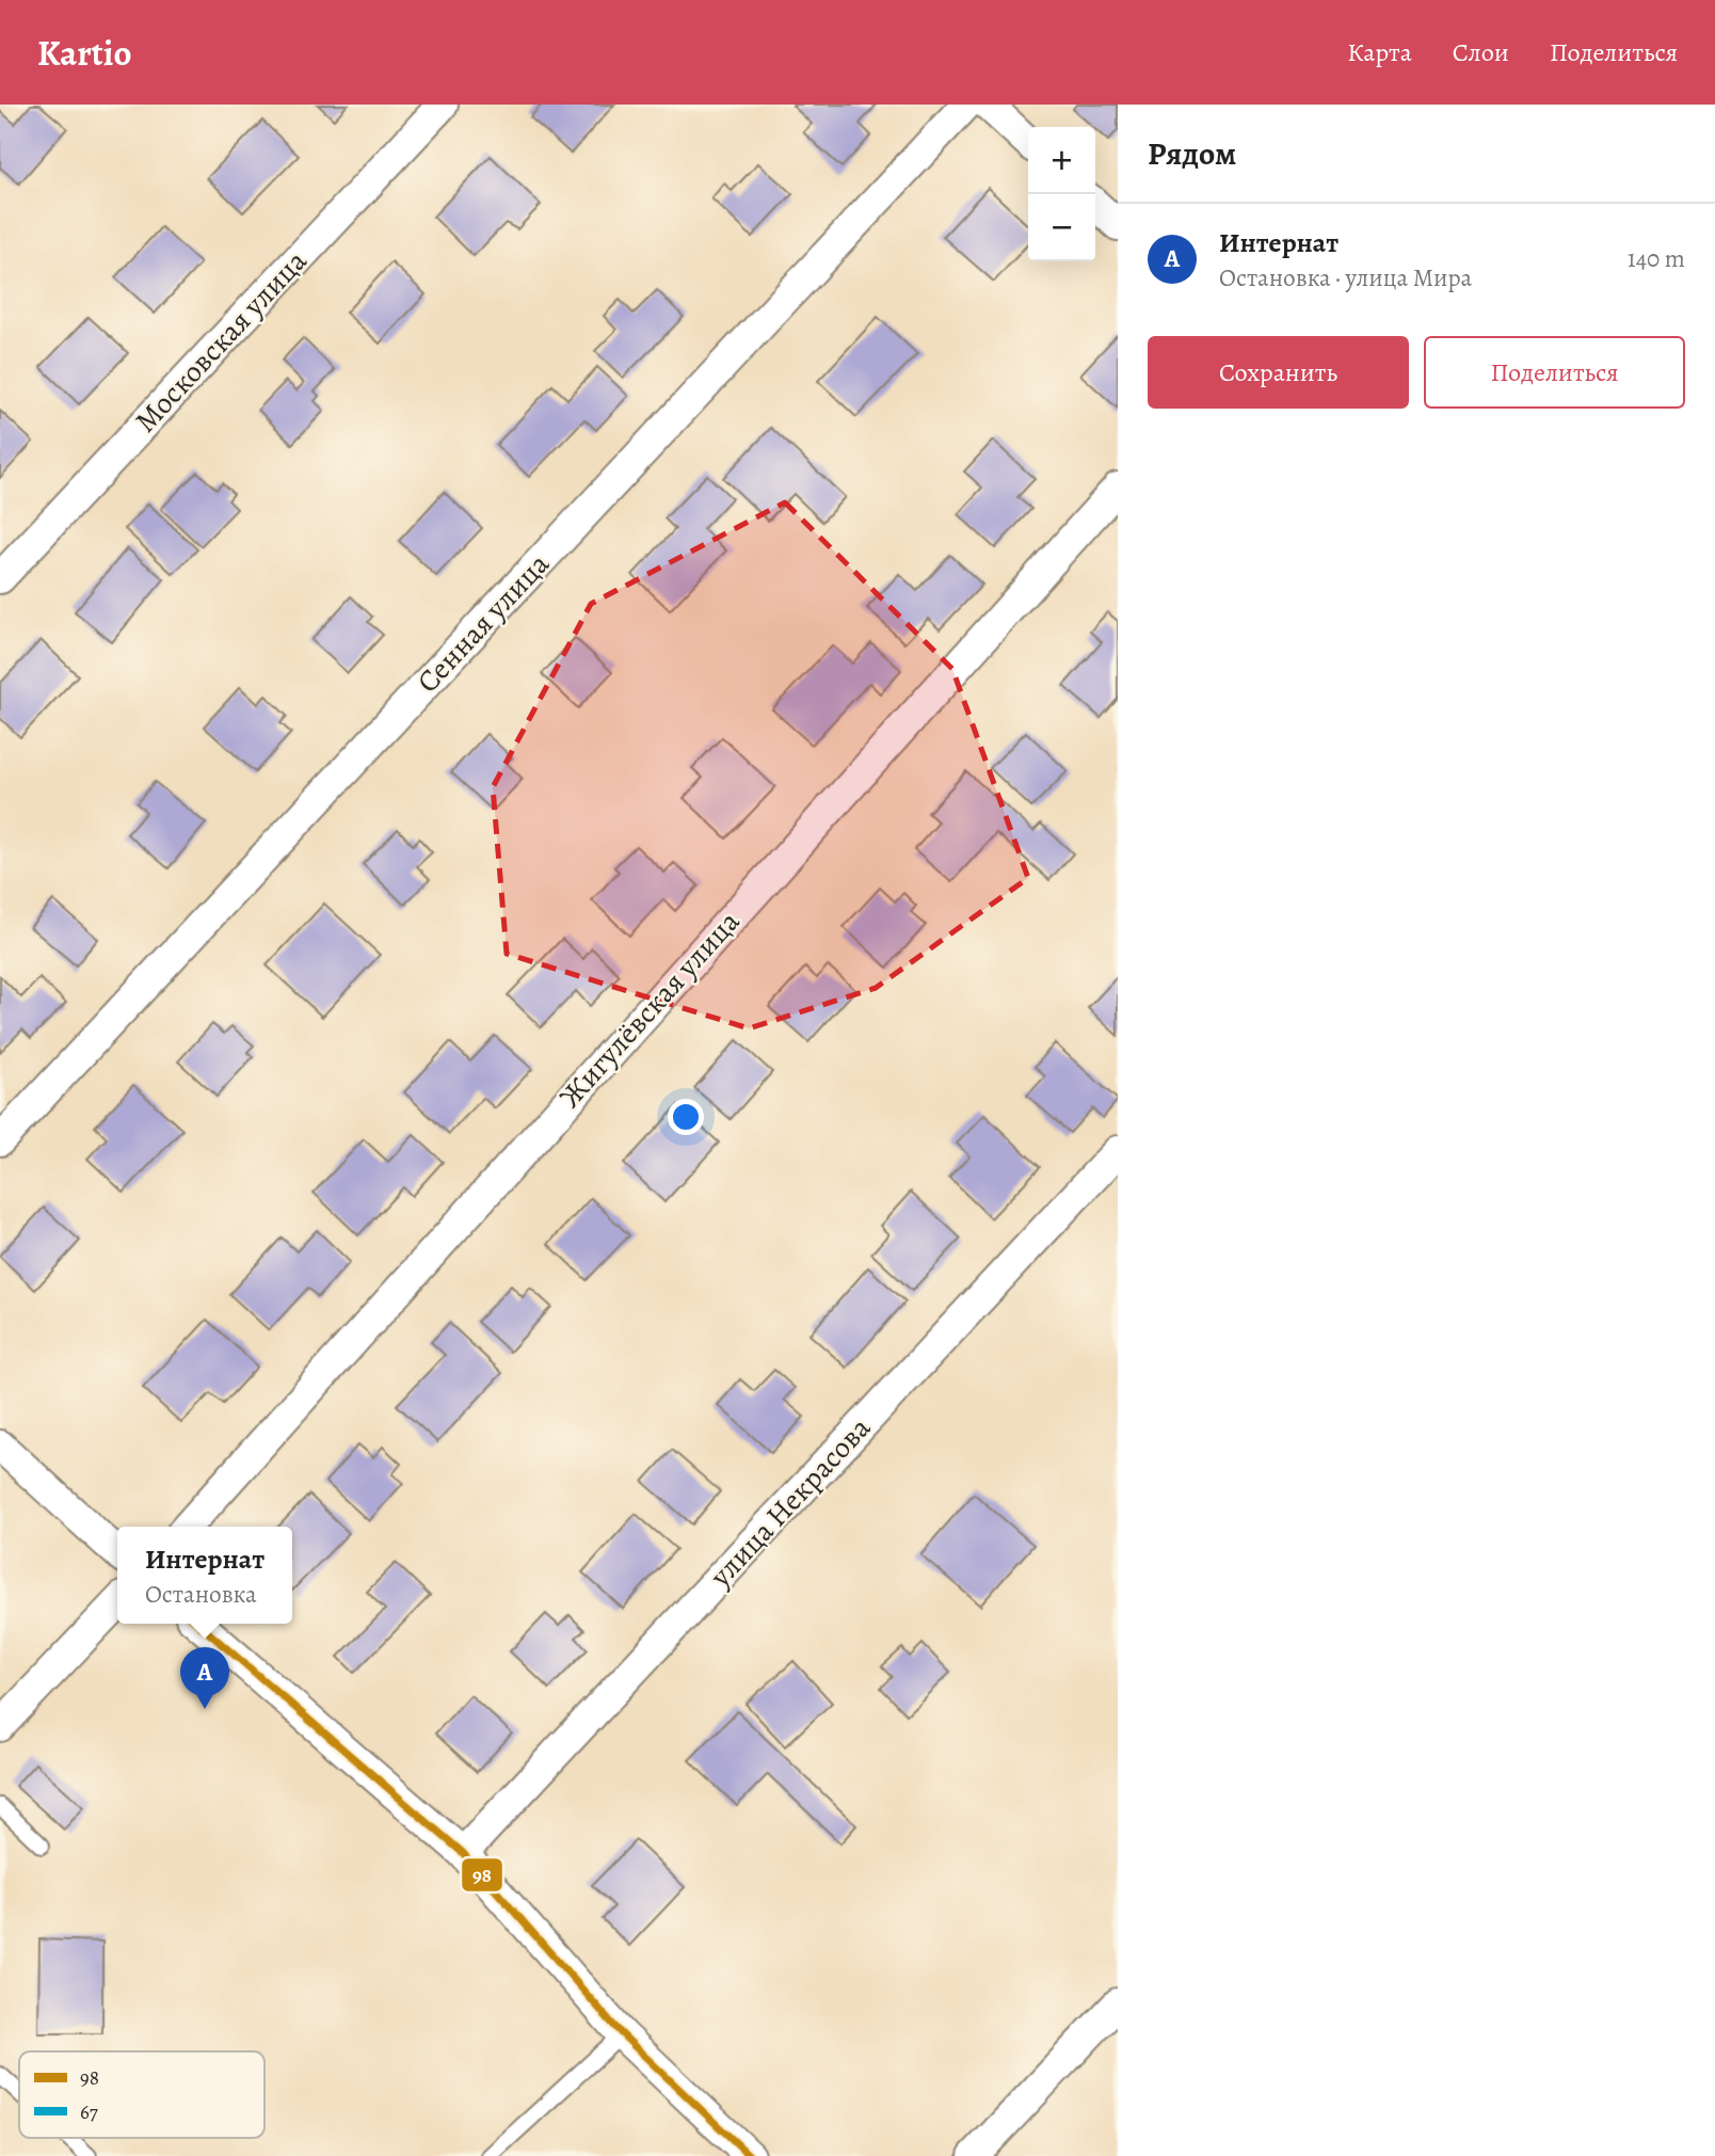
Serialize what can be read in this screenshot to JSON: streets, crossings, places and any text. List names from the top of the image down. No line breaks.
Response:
{"streets":{"street":["Московская улица","Сенная улица","Жигулёвская улица","улица Некрасова"]},"lines":["transit line 98"],"legend":["98","67"],"page":{"header":"Kartio","nav":["Карта","Слои","Поделиться"],"heading":"Рядом","map_buttons":["+","−"],"list":[{"mark":"A","name":"Интернат","note":"Остановка · улица Мира","value":"140 m"}],"buttons":["Сохранить","Поделиться"],"popup":["Интернат","Остановка"],"pins":"A"}}
